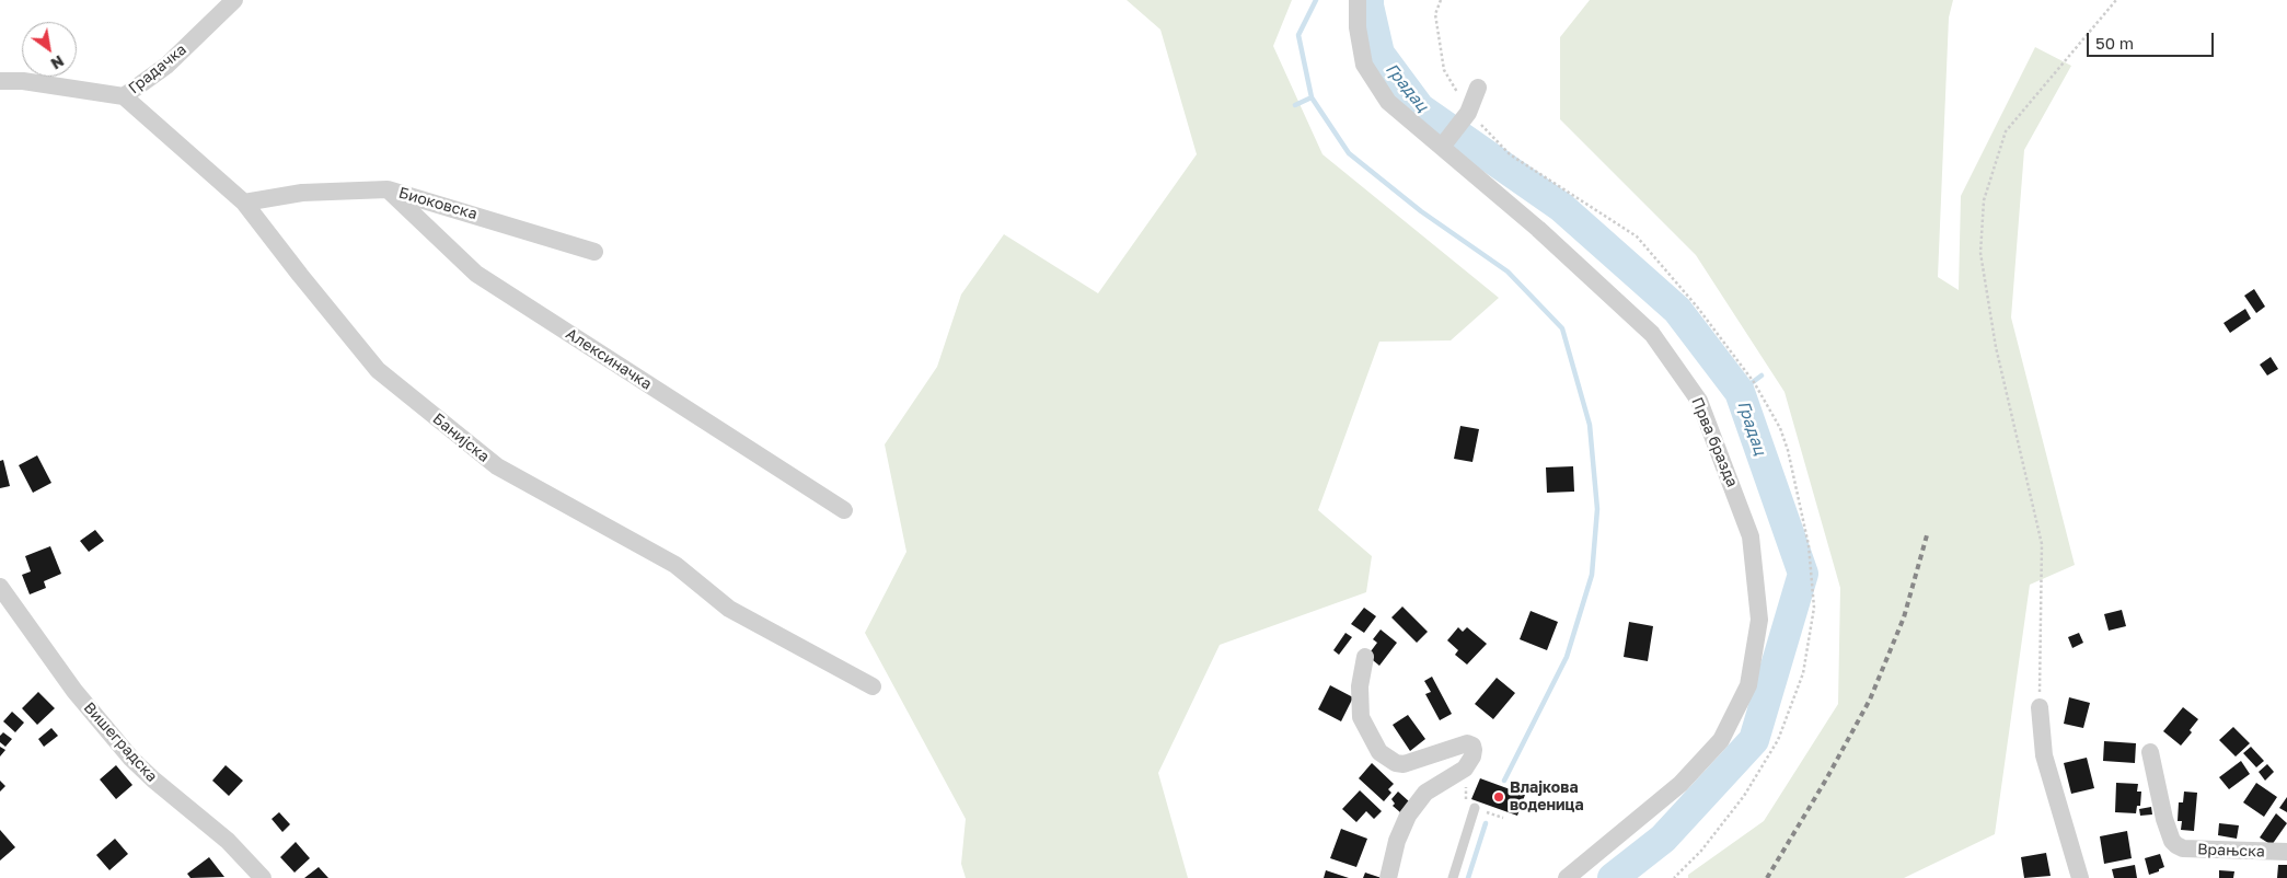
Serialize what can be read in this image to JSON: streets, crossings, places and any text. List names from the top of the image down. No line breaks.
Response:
{"streets":{"street":["Градачка","Биоковска","Алексиначка","Банијска","Прва бразда","Вишеградска","Врањска"]},"crossings":[["Градачка","Банијска"],["Биоковска","Алексиначка"],["Биоковска","Банијска"]],"water":["Градац"],"places":["Влајкова воденица"],"scale_bar":"50 m","north":"bottom right"}
